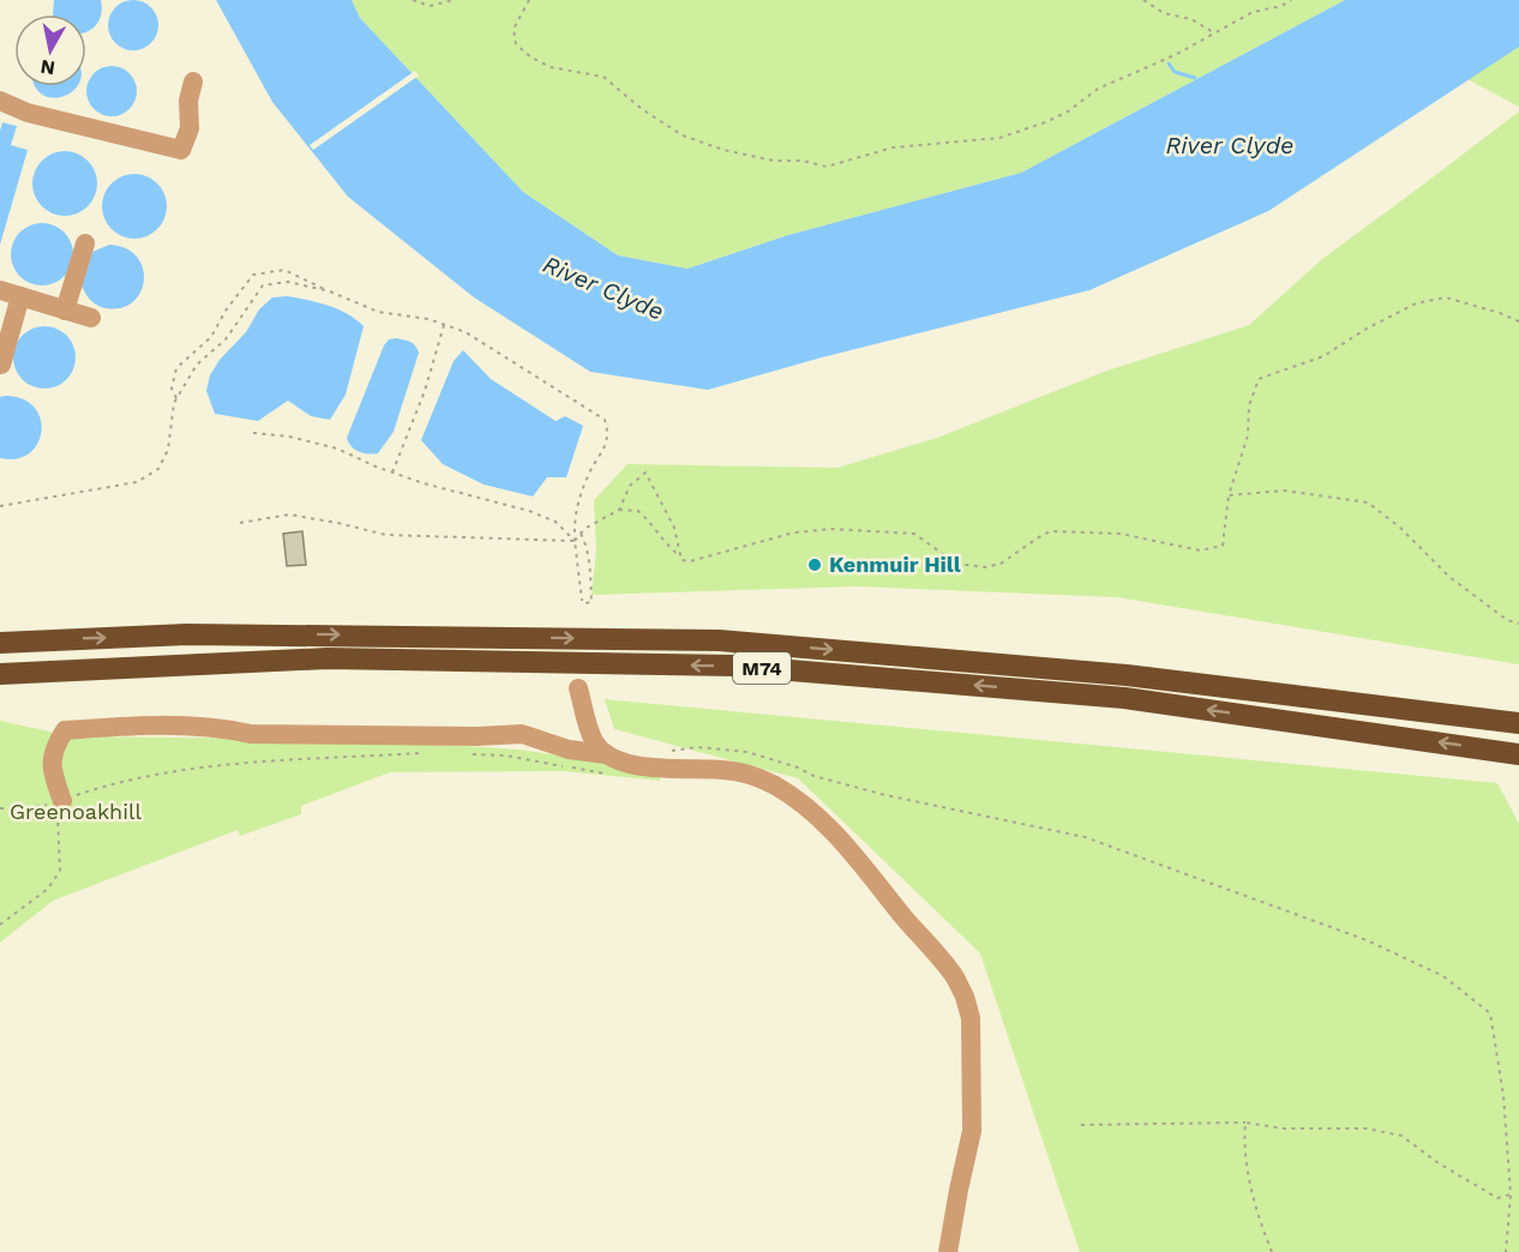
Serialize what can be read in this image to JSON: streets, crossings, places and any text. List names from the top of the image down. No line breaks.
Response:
{"streets":{"highway":["M74"]},"water":["River Clyde"],"parks":["Greenoakhill"],"places":["Kenmuir Hill"],"north":"bottom"}
